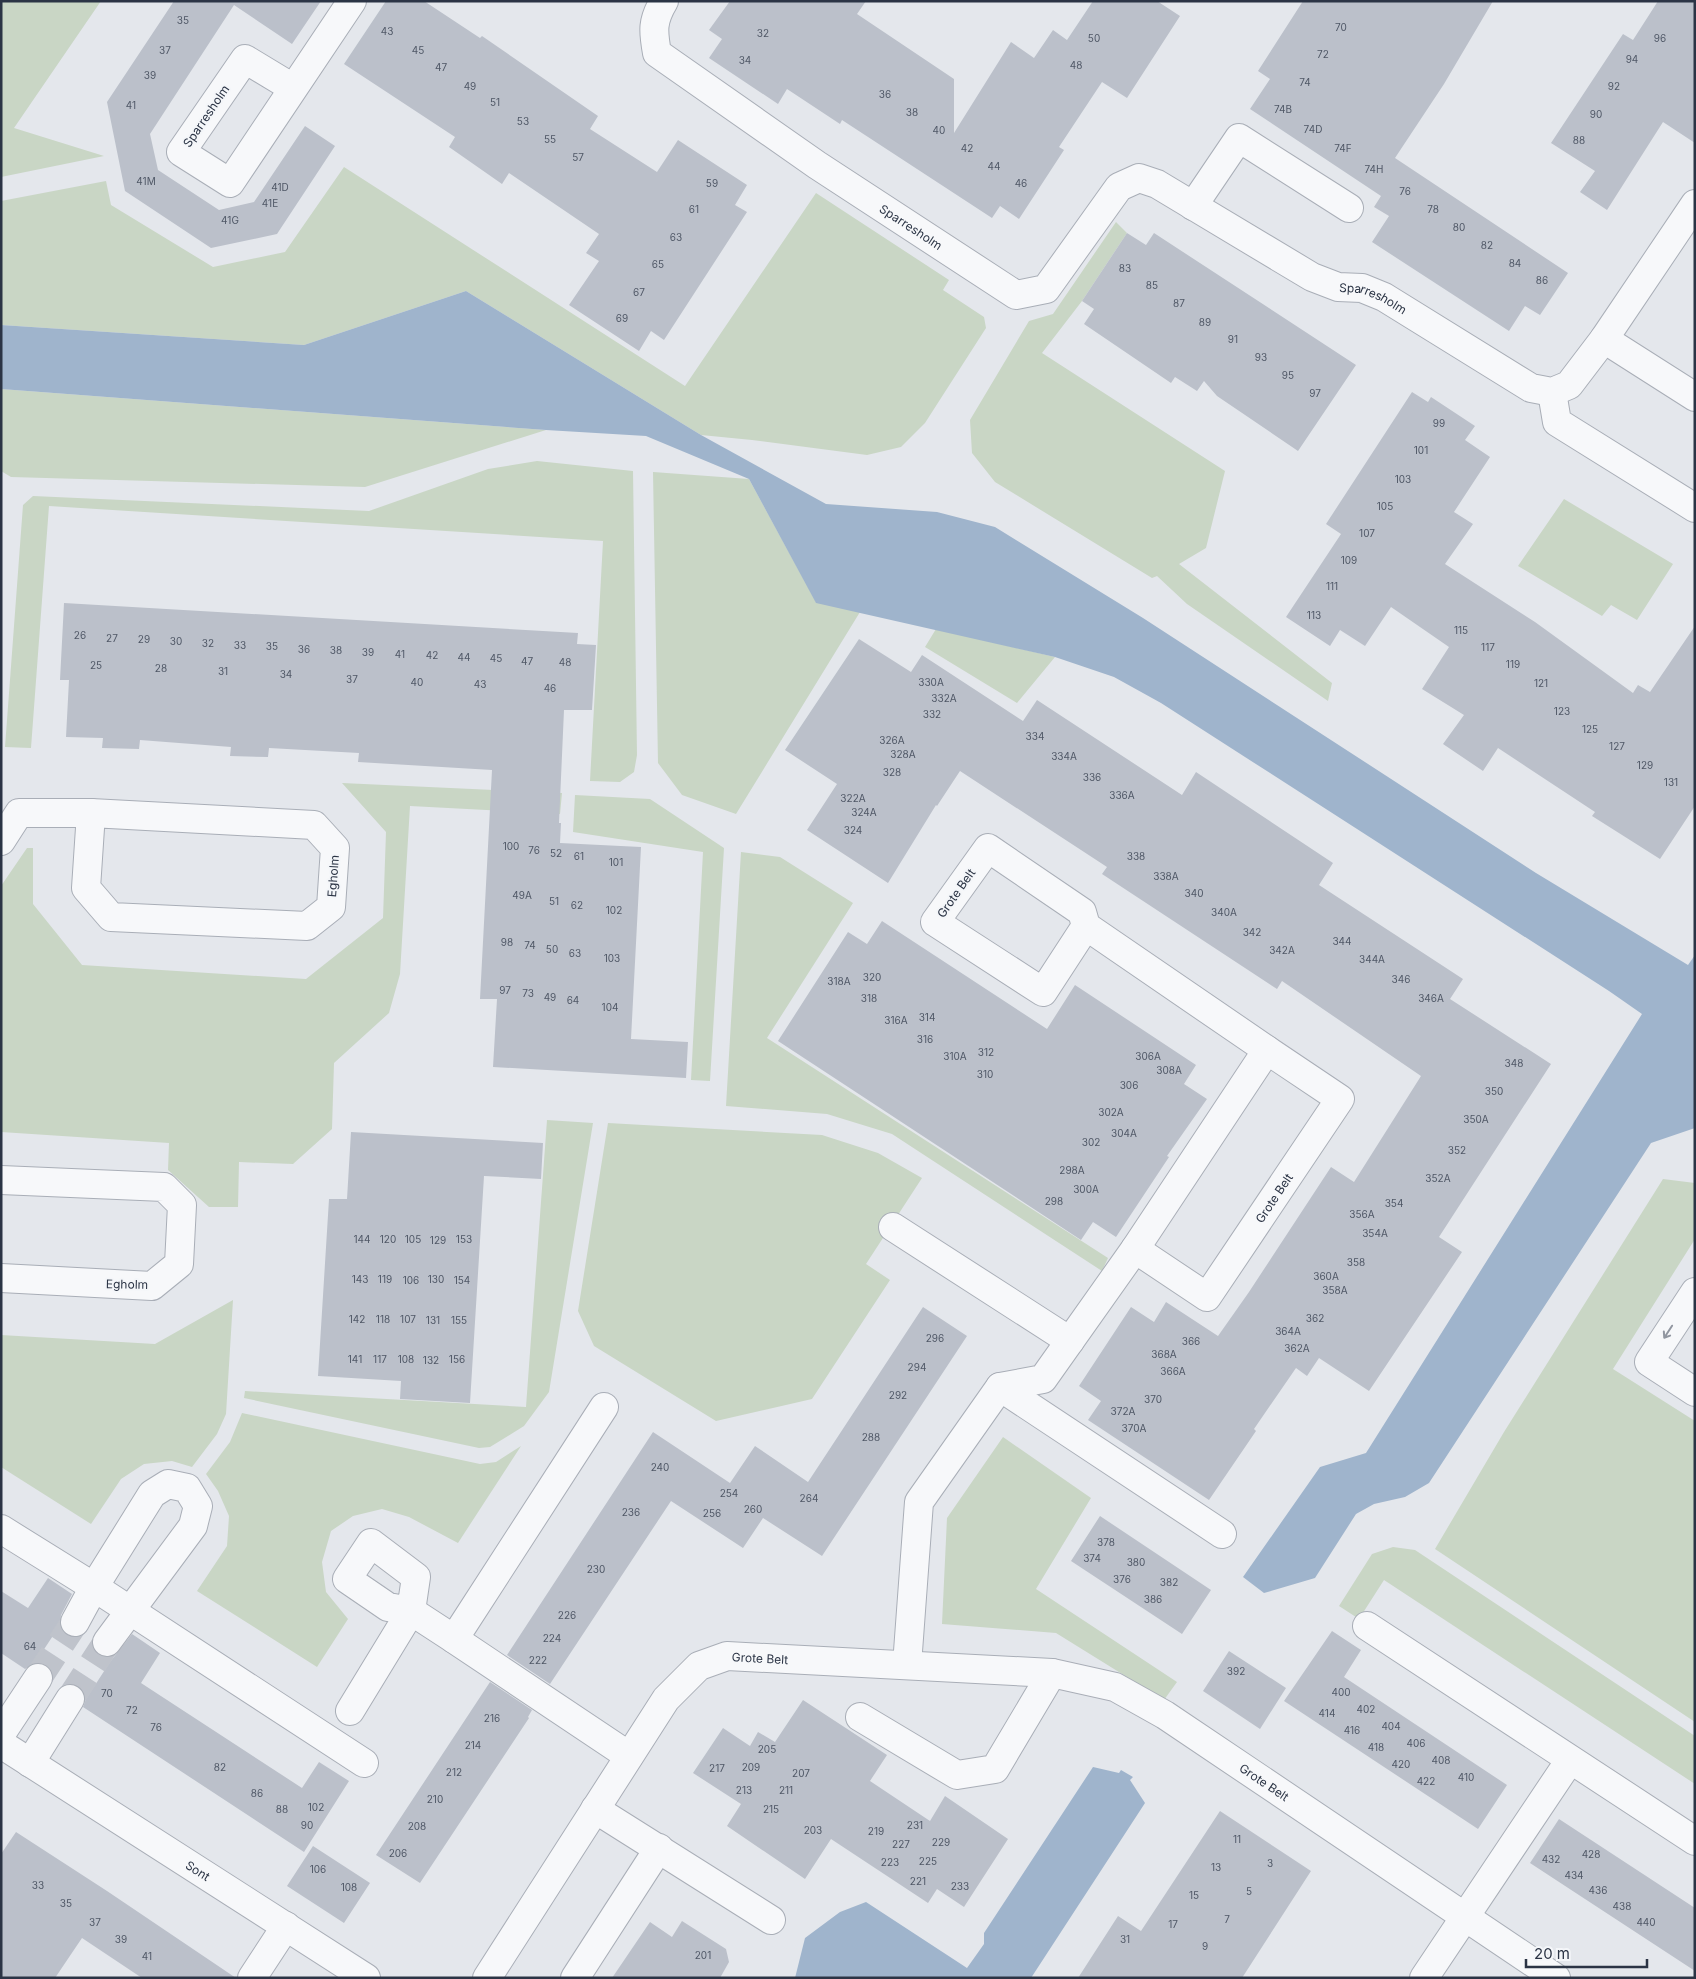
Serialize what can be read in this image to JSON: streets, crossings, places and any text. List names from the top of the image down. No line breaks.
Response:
{"streets":{"street":["Sparresholm","Egholm","Grote Belt","Sont"]},"house_numbers":["35","70","43","32","50","96","37","45","72","94","34","48","47","39","74","49","92","36","51","41","74B","38","90","53","74D","40","55","88","42","74F","57","44","74H","41M","59","46","41D","76","41E","61","78","41G","80","63","82","84","65","83","86","85","67","87","69","89","91","93","95","97","99","101","103","105","107","109","111","113","115","26","27","29","30","32","33","35","117","36","38","39","41","42","44","45","47","48","119","25","28","31","34","37","40","330A","121","43","46","332A","123","332","125","334","326A","127","328A","334A","129","328","336","131","336A","322A","324A","324","100","76","52","61","338","101","338A","340","49A","51","62","102","340A","342","344","98","74","50","342A","63","103","344A","320","346","318A","97","73","49","318","346A","64","104","314","316A","316","312","310A","306A","348","308A","310","306","350","302A","350A","304A","302","352","298A","352A","300A","298","354","356A","354A","144","120","105","153","129","358","360A","143","119","130","106","154","358A","362","142","118","107","131","155","364A","296","366","362A","368A","141","117","108","156","132","294","366A","292","370","372A","370A","288","240","254","264","260","236","256","378","374","380","230","376","382","386","226","224","64","222","392","400","70","402","72","414","216","404","76","416","406","214","418","205","408","420","82","209","217","212","207","410","422","213","211","86","210","102","88","215","90","231","208","203","219","11","229","227","206","428","432","225","223","3","13","106","434","221","33","233","108","436","5","15","35","438","7","37","440","17","39","31","9","201","41"],"scale_bar":"20 m"}
